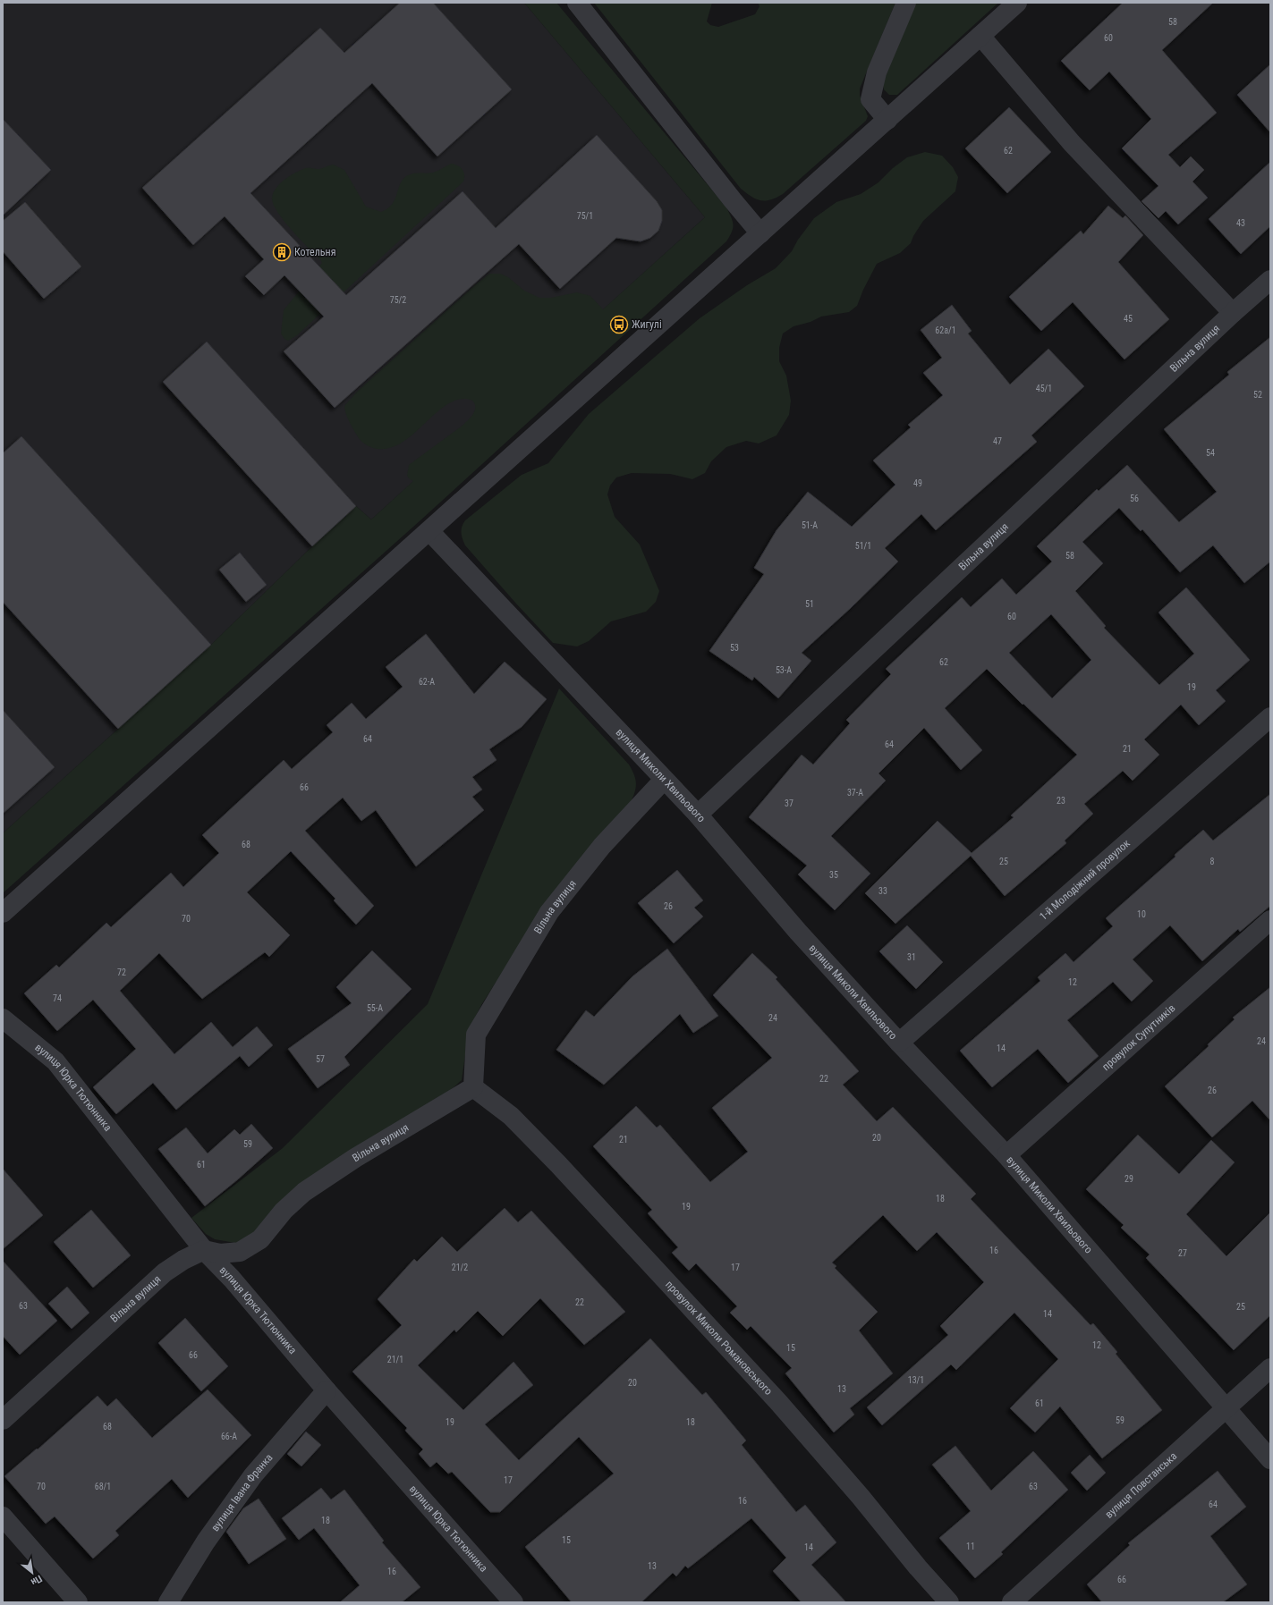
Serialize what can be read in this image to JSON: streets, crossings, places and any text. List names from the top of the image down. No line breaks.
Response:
{"streets":{"street":["Вільна вулиця","вулиця Миколи Хвильового","1-й Молодіжний провулок","провулок Супутників","вулиця Юрка Тютюнника","провулок Миколи Романовського","вулиця Повстанська","вулиця Івана Франка"]},"crossings":[["Вільна вулиця","вулиця Миколи Хвильового"],["Вільна вулиця","вулиця Юрка Тютюнника"],["Вільна вулиця","провулок Миколи Романовського"],["вулиця Миколи Хвильового","1-й Молодіжний провулок"],["вулиця Миколи Хвильового","провулок Супутників"],["вулиця Миколи Хвильового","вулиця Повстанська"],["вулиця Юрка Тютюнника","вулиця Івана Франка"]],"places":{"building":["Котельня"],"bus stop":["Жигулі"]},"house_numbers":["58","60","62","75/1","43","75/2","45","62а/1","45/1","52","47","54","49","56","51-А","51/1","58","51","60","53","62","53-А","62-А","19","64","64","21","66","37-А","23","37","68","25","8","35","33","26","10","70","31","72","12","74","55-А","24","24","14","57","22","26","20","21","59","61","29","18","19","16","27","21/2","17","22","63","25","14","12","15","66","21/1","13/1","20","13","61","59","19","18","68","66-А","17","70","68/1","63","16","64","18","15","11","14","13","16","66"],"north":"bottom right"}
